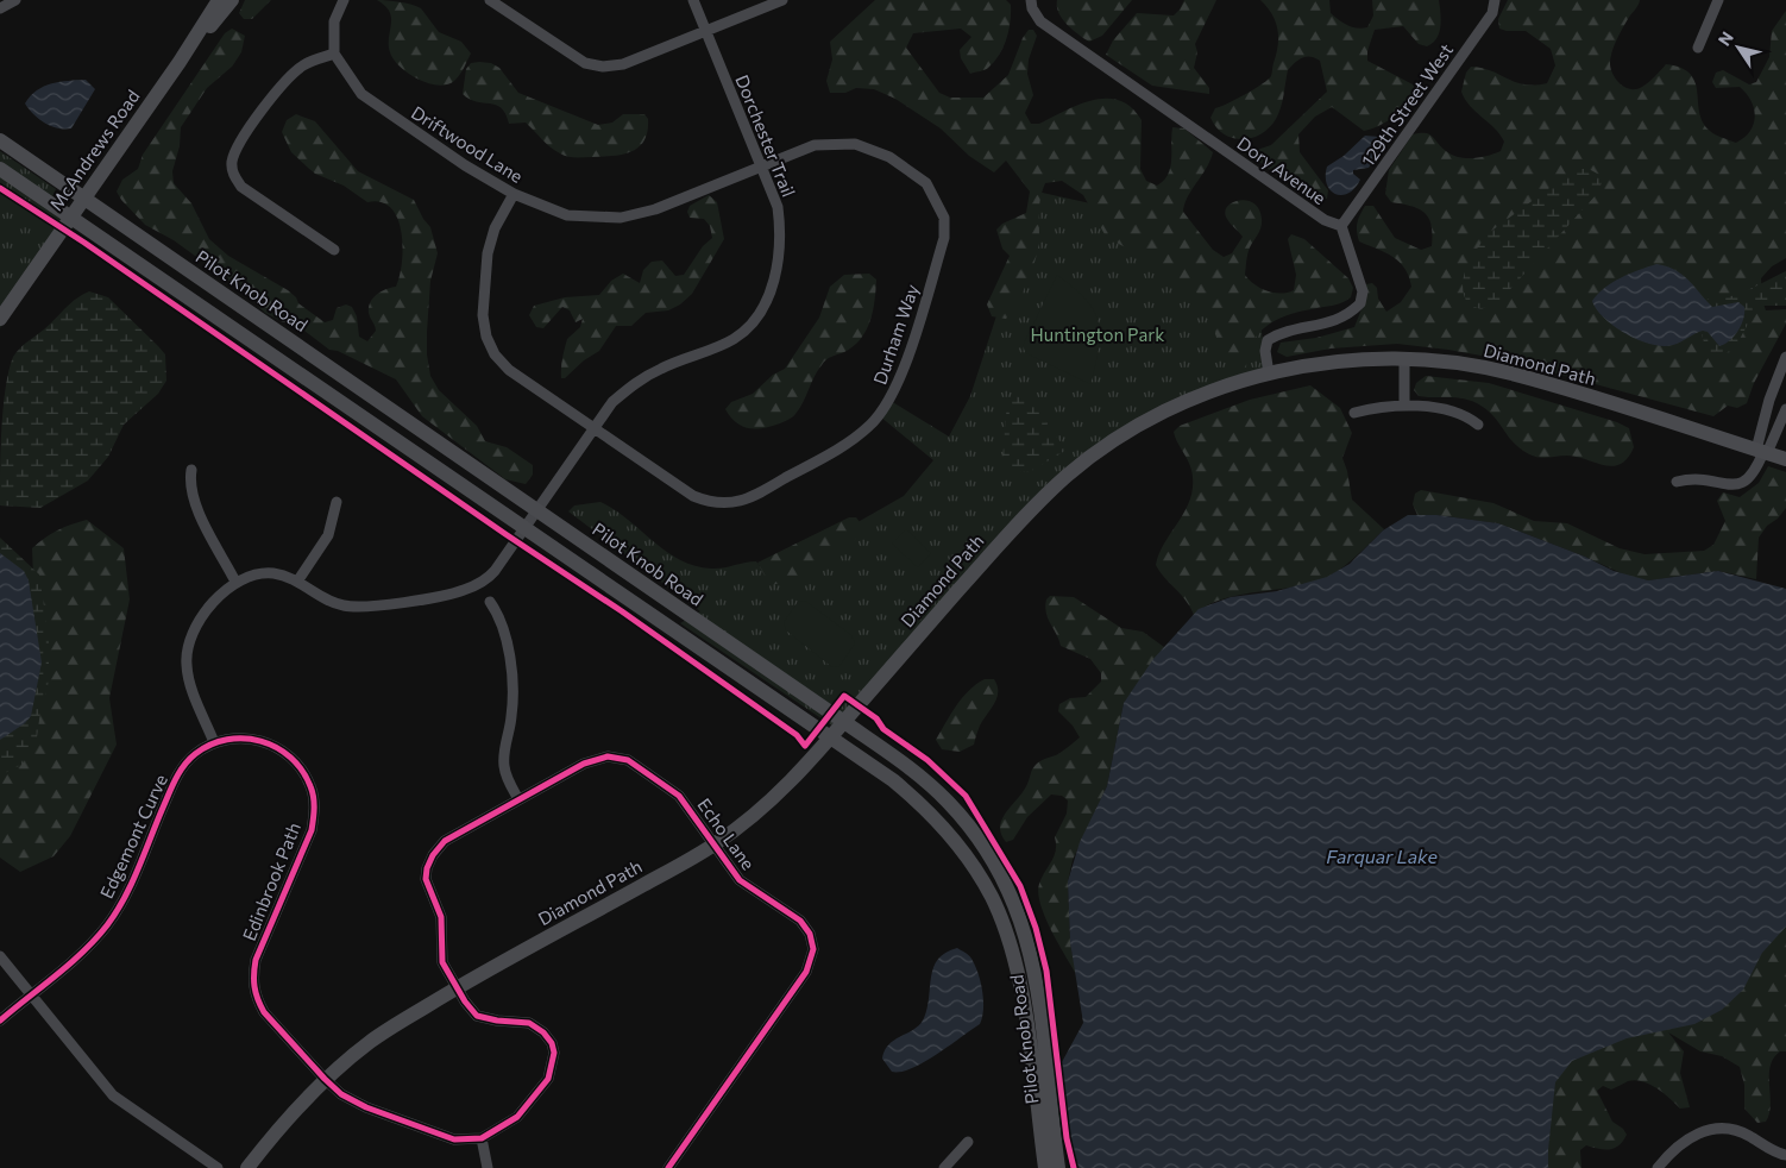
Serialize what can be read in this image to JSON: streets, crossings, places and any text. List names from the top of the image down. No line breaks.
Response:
{"streets":{"main road":["McAndrews Road","Pilot Knob Road","Diamond Path"],"street":["129th Street West","Dorchester Trail","Driftwood Lane","Dory Avenue","Durham Way","Echo Lane","Edgemont Curve","Edinbrook Path"]},"crossings":[["129th Street West","Dory Avenue"],["Dorchester Trail","Driftwood Lane"],["Dorchester Trail","Pilot Knob Road"],["Dorchester Trail","Durham Way"],["Driftwood Lane","Durham Way"],["McAndrews Road","Pilot Knob Road"],["Pilot Knob Road","Diamond Path"],["Diamond Path","Echo Lane"],["Diamond Path","Edinbrook Path"],["Echo Lane","Edinbrook Path"],["Edgemont Curve","Edinbrook Path"]],"water":["Farquar Lake"],"parks":["Huntington Park"],"north":"top left"}
